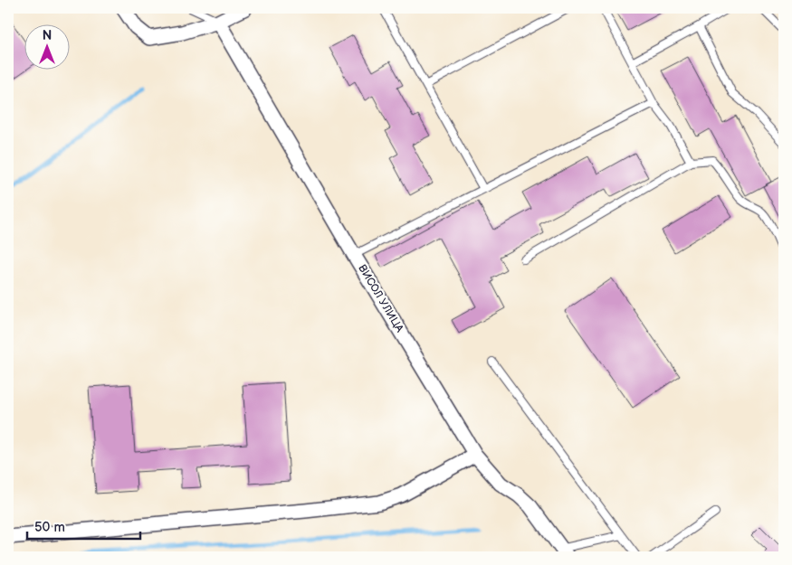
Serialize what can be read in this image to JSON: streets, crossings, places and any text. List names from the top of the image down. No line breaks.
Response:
{"streets":{"street":["ВИСОЛ УЛИЦА"]},"scale_bar":"50 m","north":"top"}
